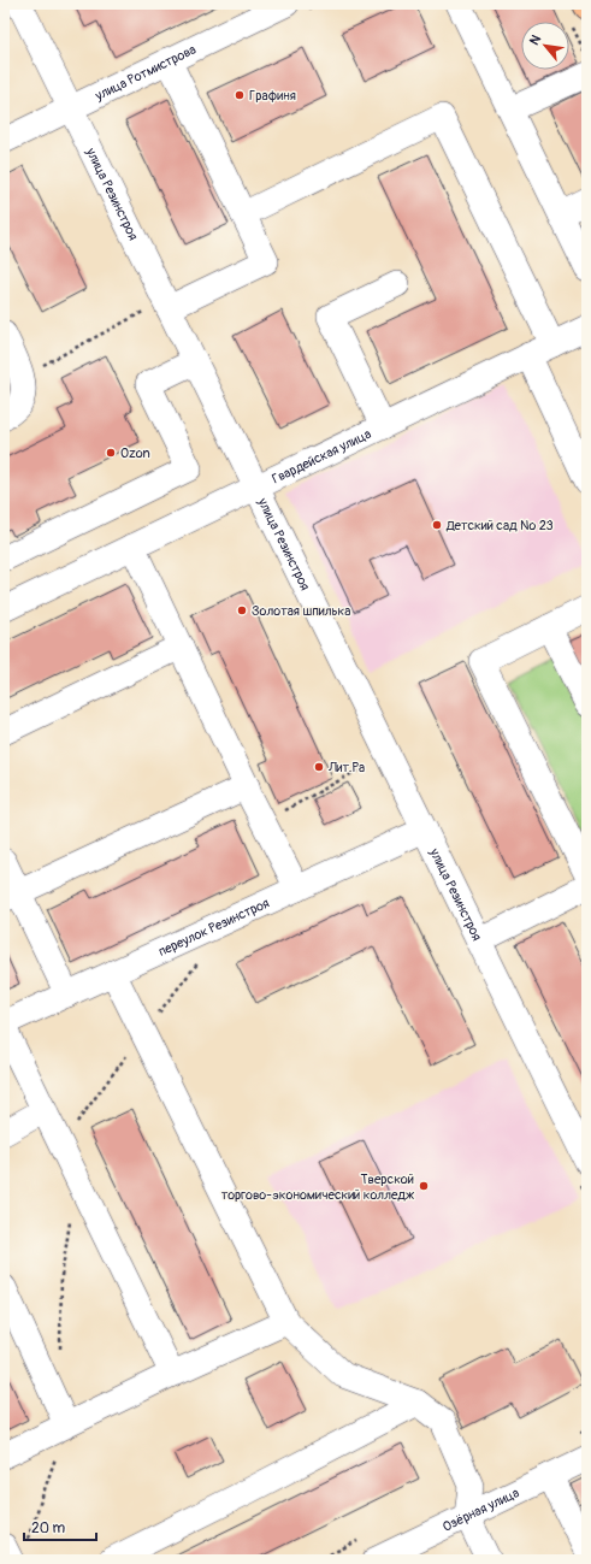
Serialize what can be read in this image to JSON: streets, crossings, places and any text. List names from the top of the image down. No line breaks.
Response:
{"streets":{"street":["улица Ротмистрова","улица Резинстроя","Гвардейская улица","переулок Резинстроя","Озёрная улица"]},"crossings":[["улица Ротмистрова","улица Резинстроя"],["улица Резинстроя","Гвардейская улица"],["улица Резинстроя","переулок Резинстроя"]],"places":["Графиня","Ozon","Детский сад № 23","Золотая шпилька","Лит.Ра","Тверской торгово-экономический колледж"],"scale_bar":"20 m","north":"top left"}
